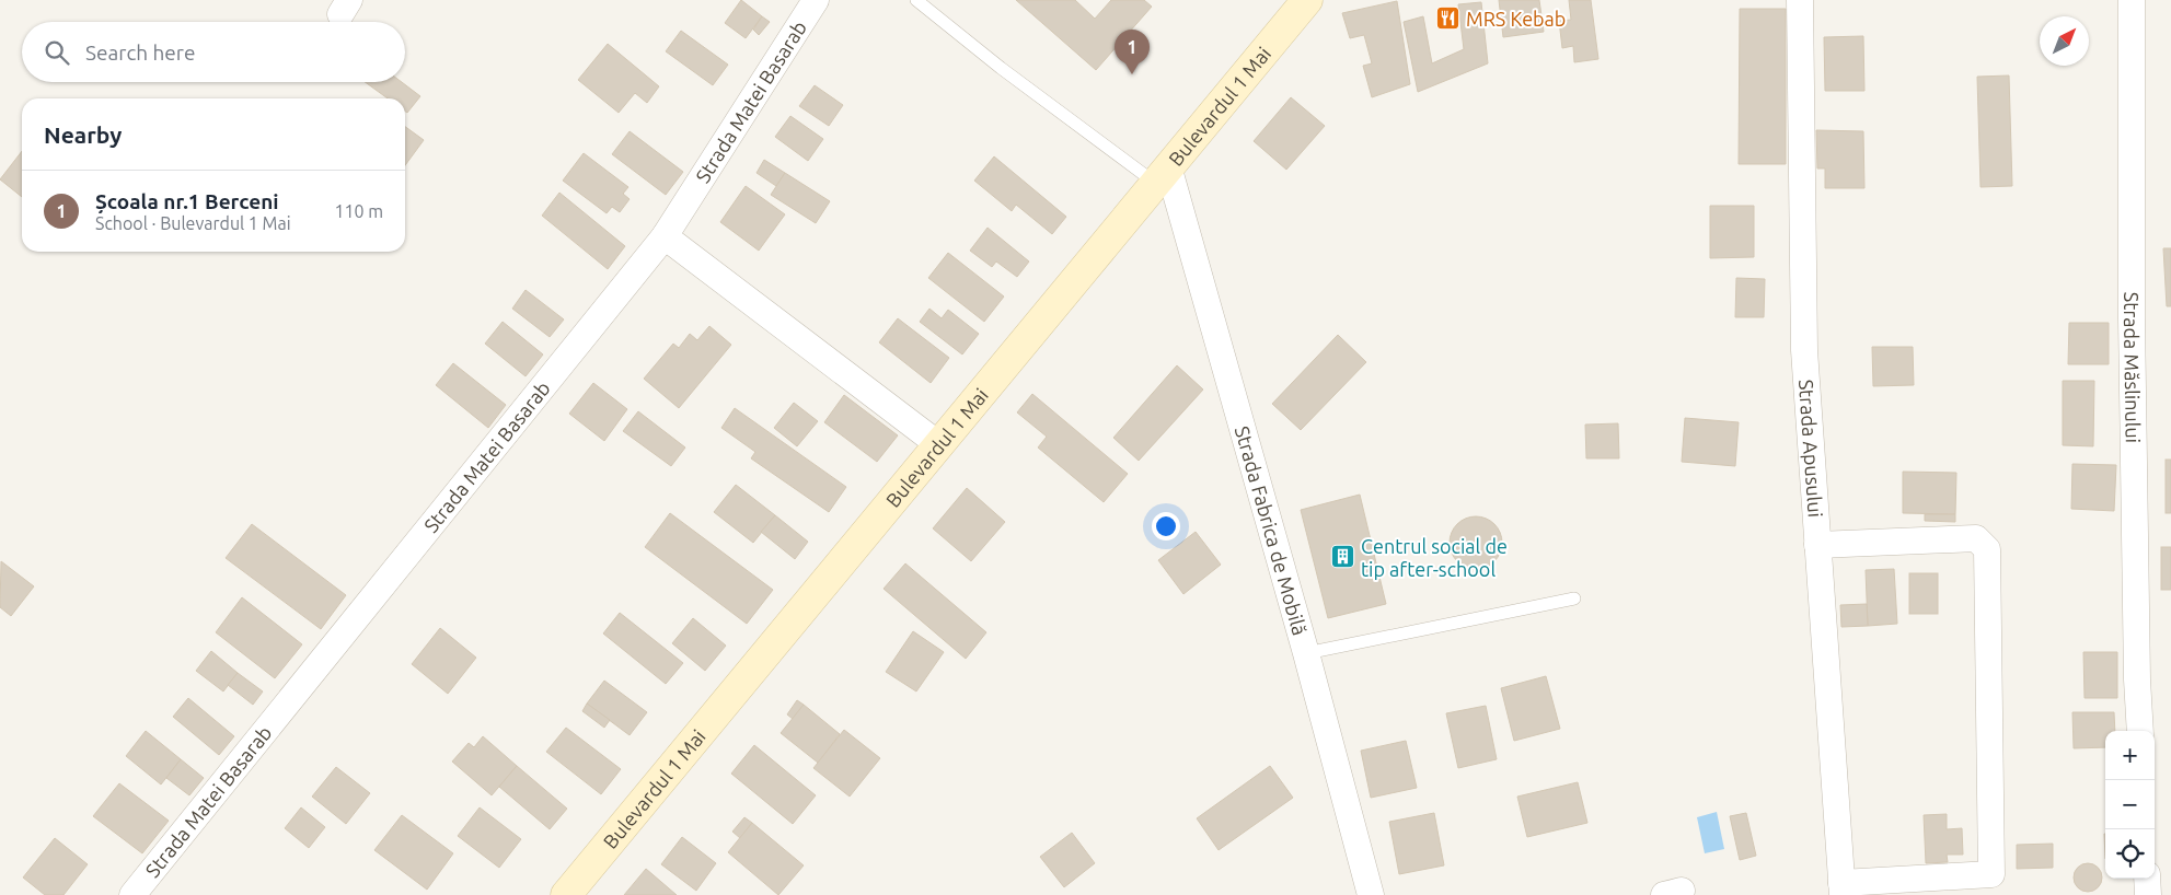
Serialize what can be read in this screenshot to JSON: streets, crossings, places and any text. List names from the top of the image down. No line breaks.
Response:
{"streets":{"main road":["Bulevardul 1 Mai"],"street":["Strada Matei Basarab","Strada Măslinului","Strada Apusului","Strada Fabrica de Mobilă"]},"crossings":[["Bulevardul 1 Mai","Strada Fabrica de Mobilă"]],"places":{"restaurant":["MRS Kebab"],"building":["Centrul social de tip after-school"]},"north":"top right","page":{"search":"Search here","pins":"1","heading":"Nearby","list":[{"mark":"1","name":"Școala nr.1 Berceni","note":"School · Bulevardul 1 Mai","value":"110 m"}],"map_buttons":["+","−"]}}
